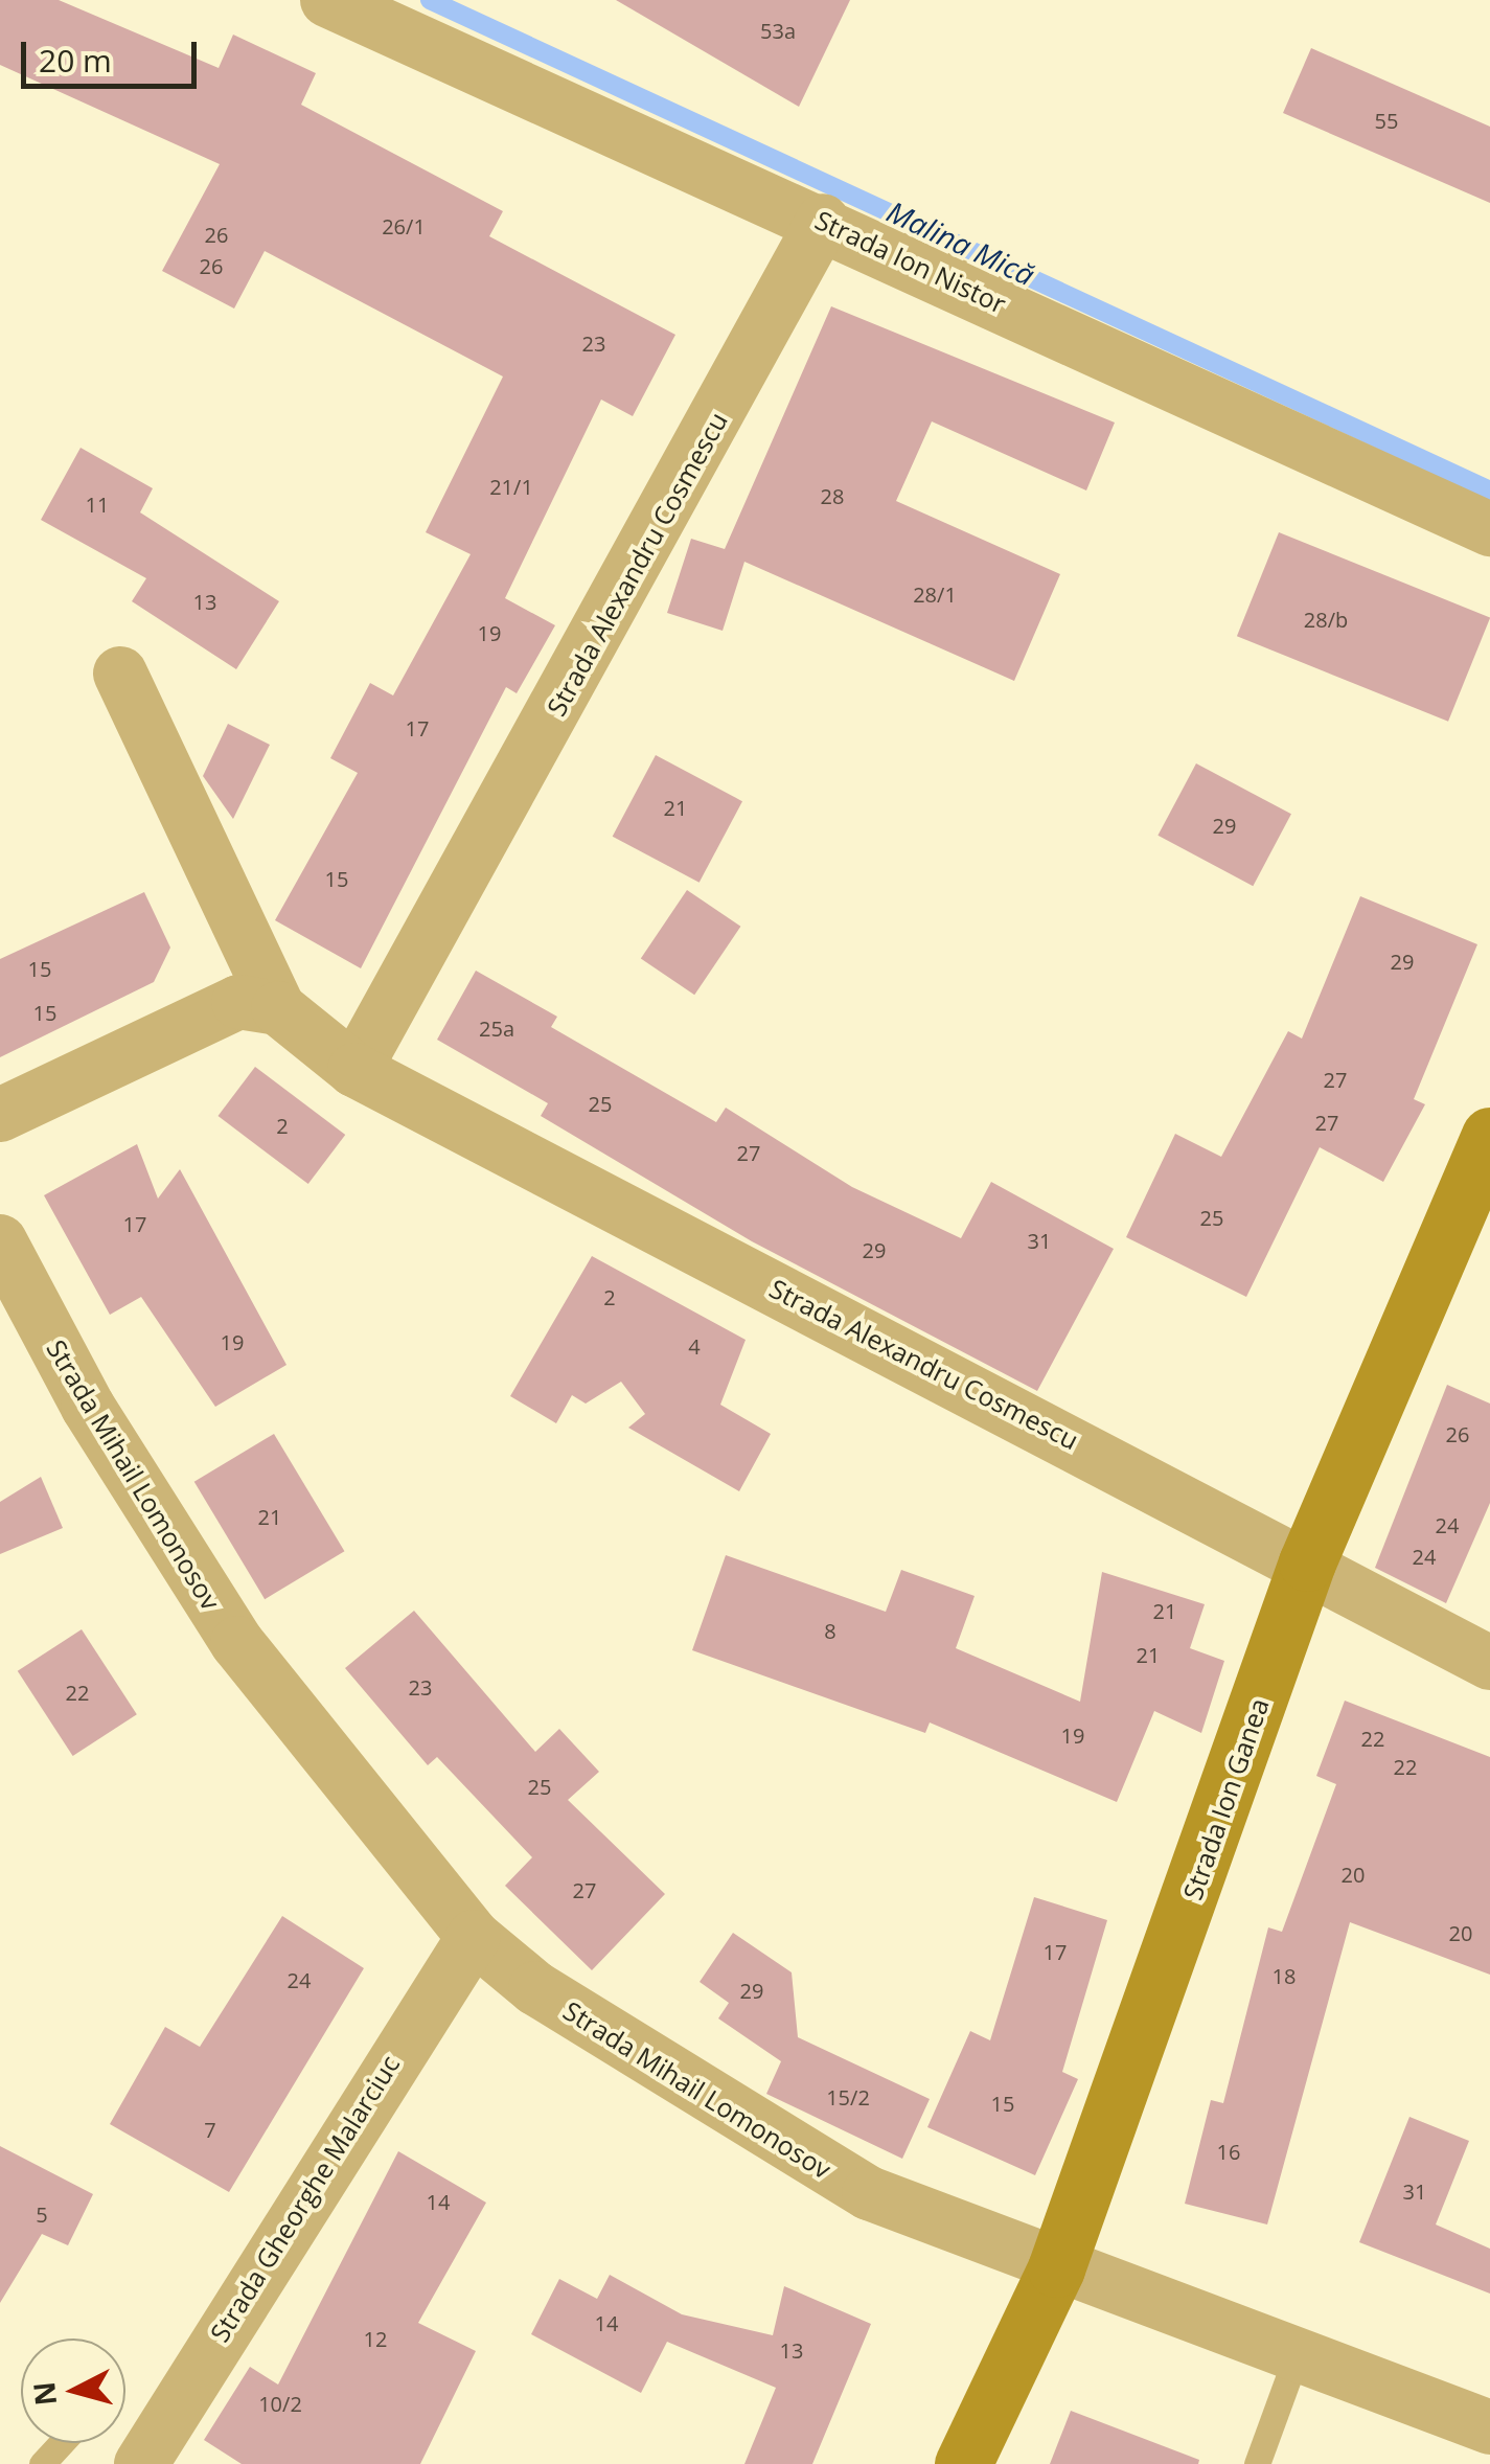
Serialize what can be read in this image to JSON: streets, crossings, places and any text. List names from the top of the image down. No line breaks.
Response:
{"streets":{"street":["Strada Ion Nistor","Strada Alexandru Cosmescu","Strada Mihail Lomonosov","Strada Ion Ganea","Strada Gheorghe Malarciuc"]},"crossings":[["Strada Ion Nistor","Strada Alexandru Cosmescu"],["Strada Alexandru Cosmescu","Strada Ion Ganea"],["Strada Mihail Lomonosov","Strada Ion Ganea"],["Strada Mihail Lomonosov","Strada Gheorghe Malarciuc"]],"water":["Malina Mică"],"house_numbers":["53a","55","26/1","26","26","23","21/1","28","11","28/1","13","28/b","19","17","21","29","15","29","15","15","25a","27","25","27","2","27","25","17","31","29","2","19","4","26","21","24","24","21","8","21","23","22","19","22","22","25","20","27","20","17","18","24","29","15/2","15","7","16","31","14","5","14","12","13","10/2"],"scale_bar":"20 m","north":"left"}
